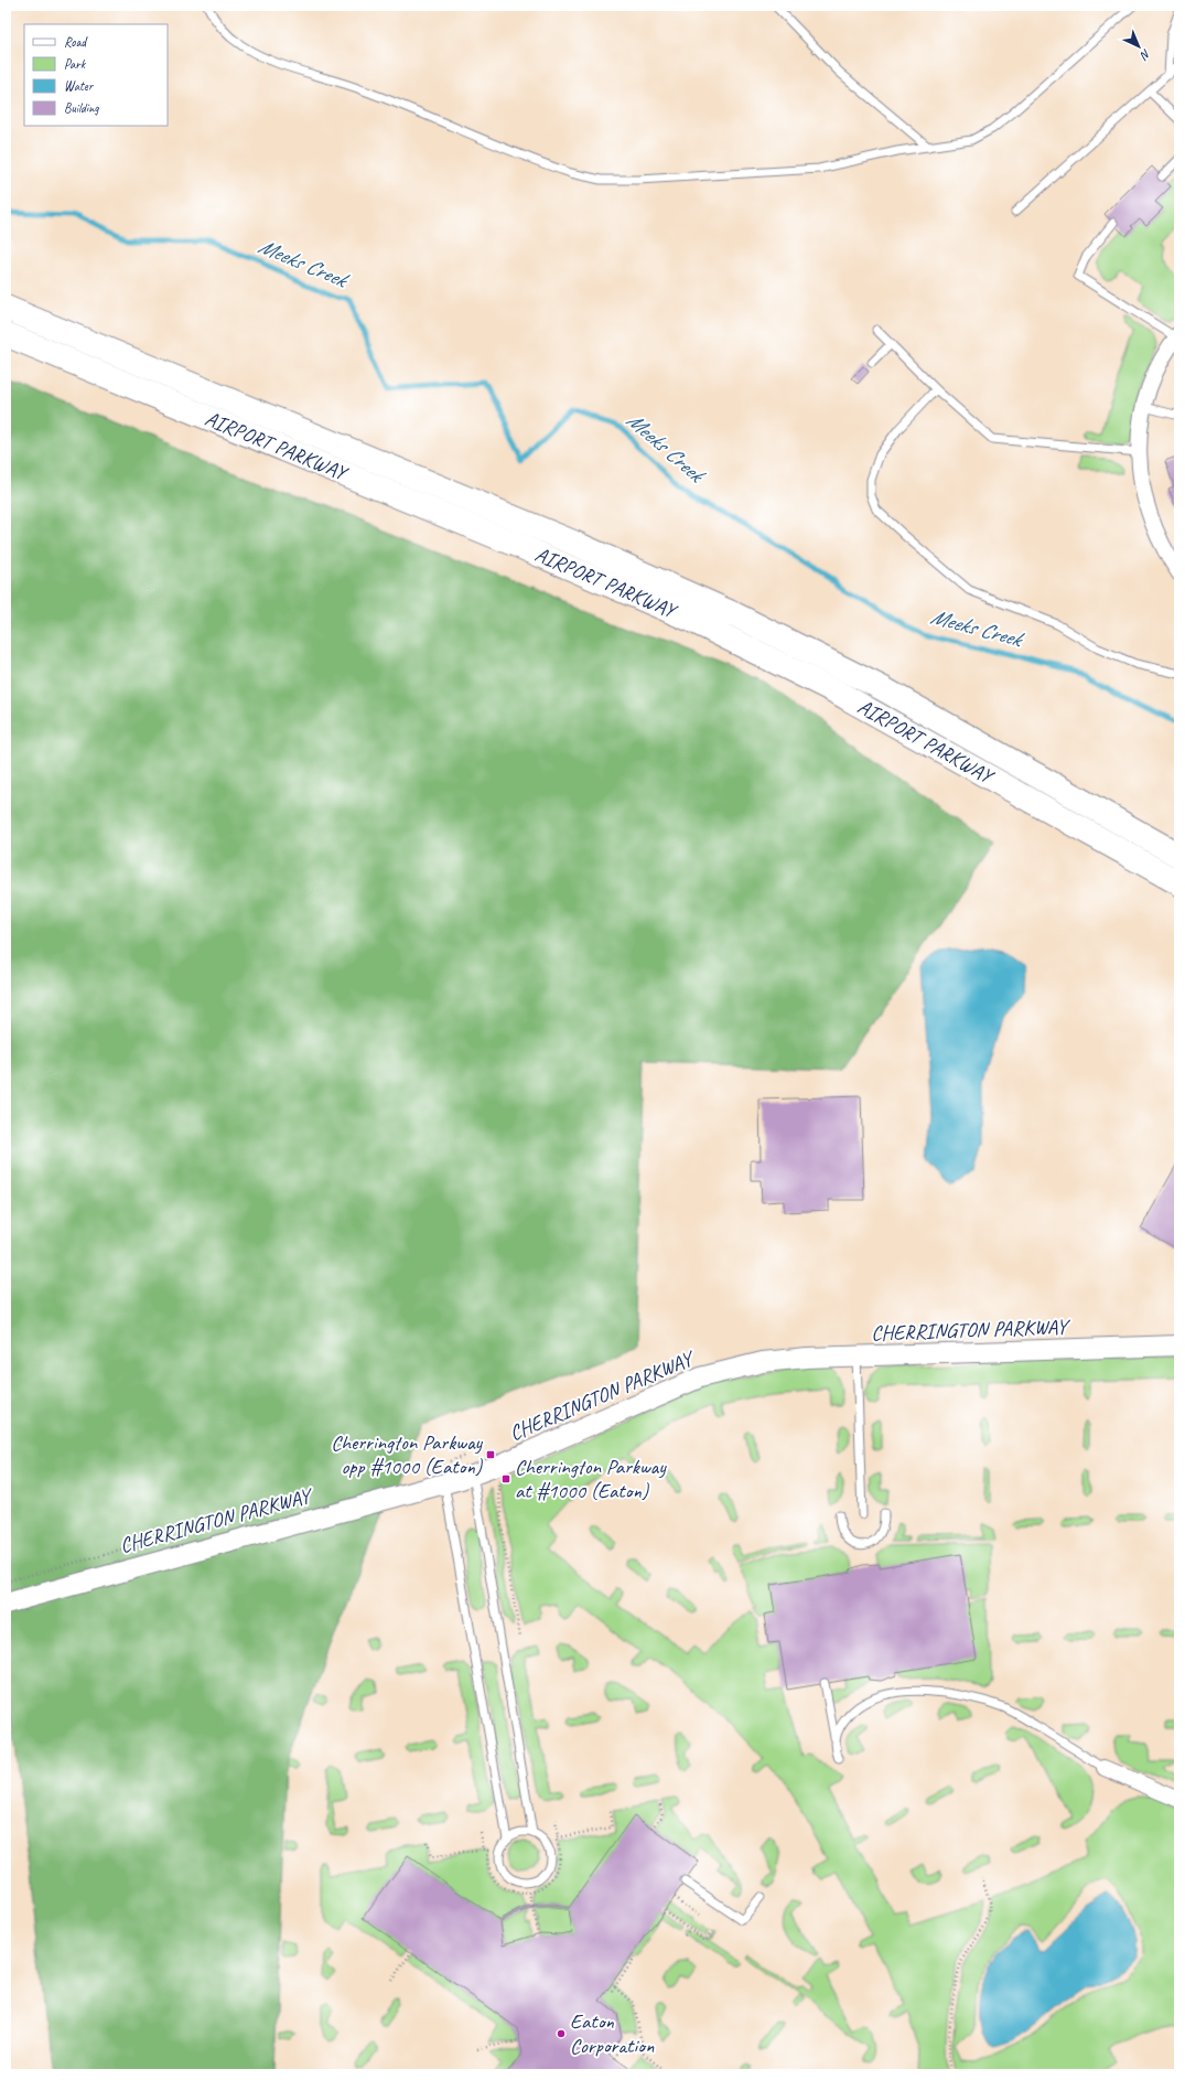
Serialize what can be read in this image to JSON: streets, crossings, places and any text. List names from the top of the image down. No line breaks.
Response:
{"streets":{"highway":["AIRPORT PARKWAY"],"street":["CHERRINGTON PARKWAY"]},"water":["Meeks Creek"],"places":{"transit":["Cherrington Parkway opp #1000 (Eaton)","Cherrington Parkway at #1000 (Eaton)"],"other":["Eaton Corporation"]},"legend":["Road","Park","Water","Building"],"north":"bottom right"}
